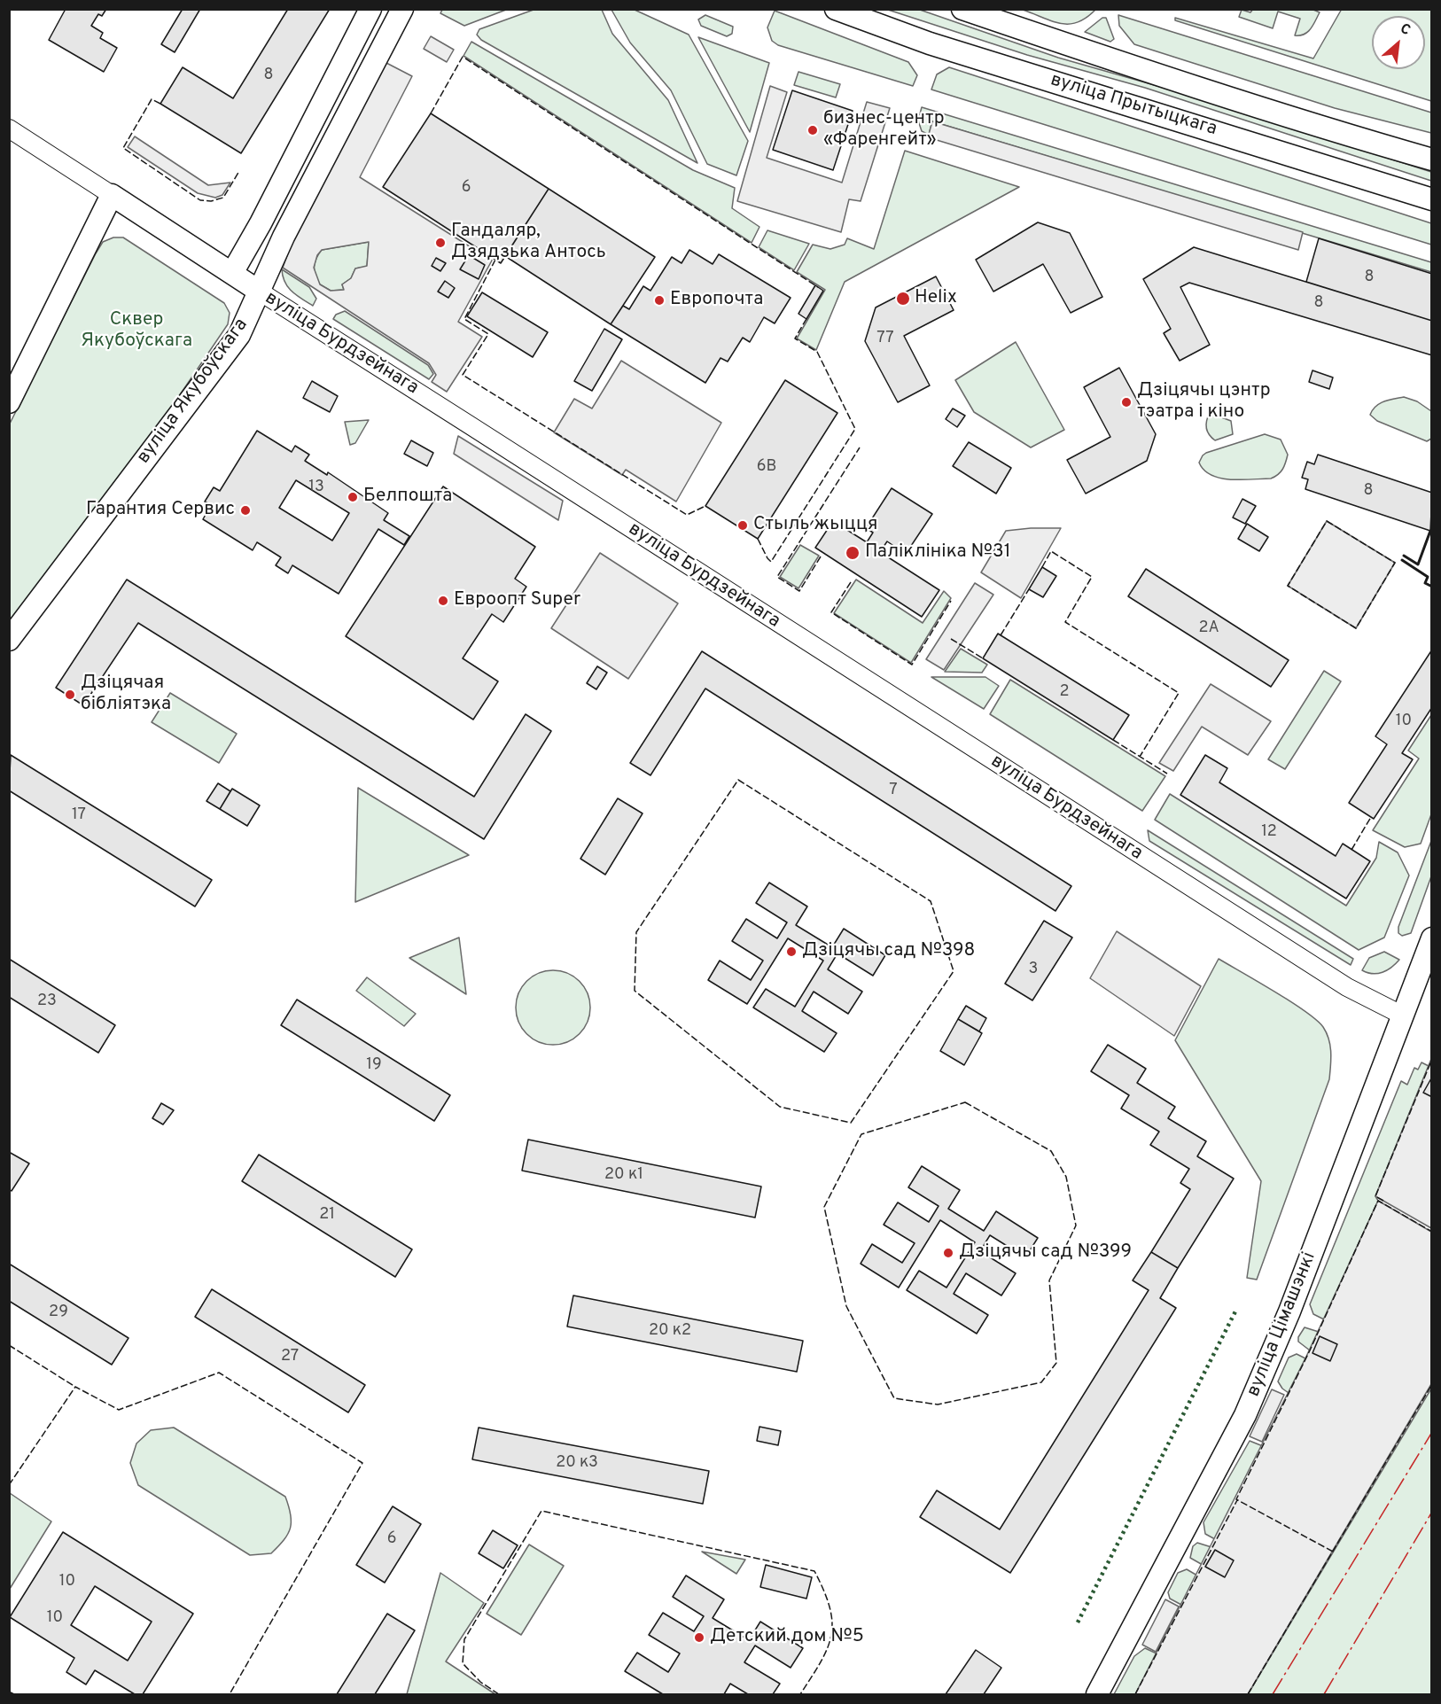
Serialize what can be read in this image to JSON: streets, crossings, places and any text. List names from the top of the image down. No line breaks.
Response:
{"streets":{"main road":["вуліца Прытыцкага","вуліца Бурдзейнага","вуліца Якубоўскага","вуліца Цімашэнкі"]},"crossings":[["вуліца Бурдзейнага","вуліца Якубоўскага"],["вуліца Бурдзейнага","вуліца Цімашэнкі"]],"parks":["Сквер Якубоўскага"],"places":["бизнес-центр «Фаренгейт»","Гандаляр, Дзядзька Антось","Helix","Европочта","Дзіцячы цэнтр тэатра і кіно","Белпошта","Гарантия Сервис","Стыль жыцця","Паліклініка №31","Евроопт Super","Дзіцячая бібліятэка","Дзіцячы сад №398","Дзіцячы сад №399","Детский дом №5"],"house_numbers":["8","6","8","8","77","6В","13","8","2А","2","10","7","17","12","3","23","19","20 к1","21","29","20 к2","27","20 к3","6","10","10"],"north":"top right"}
